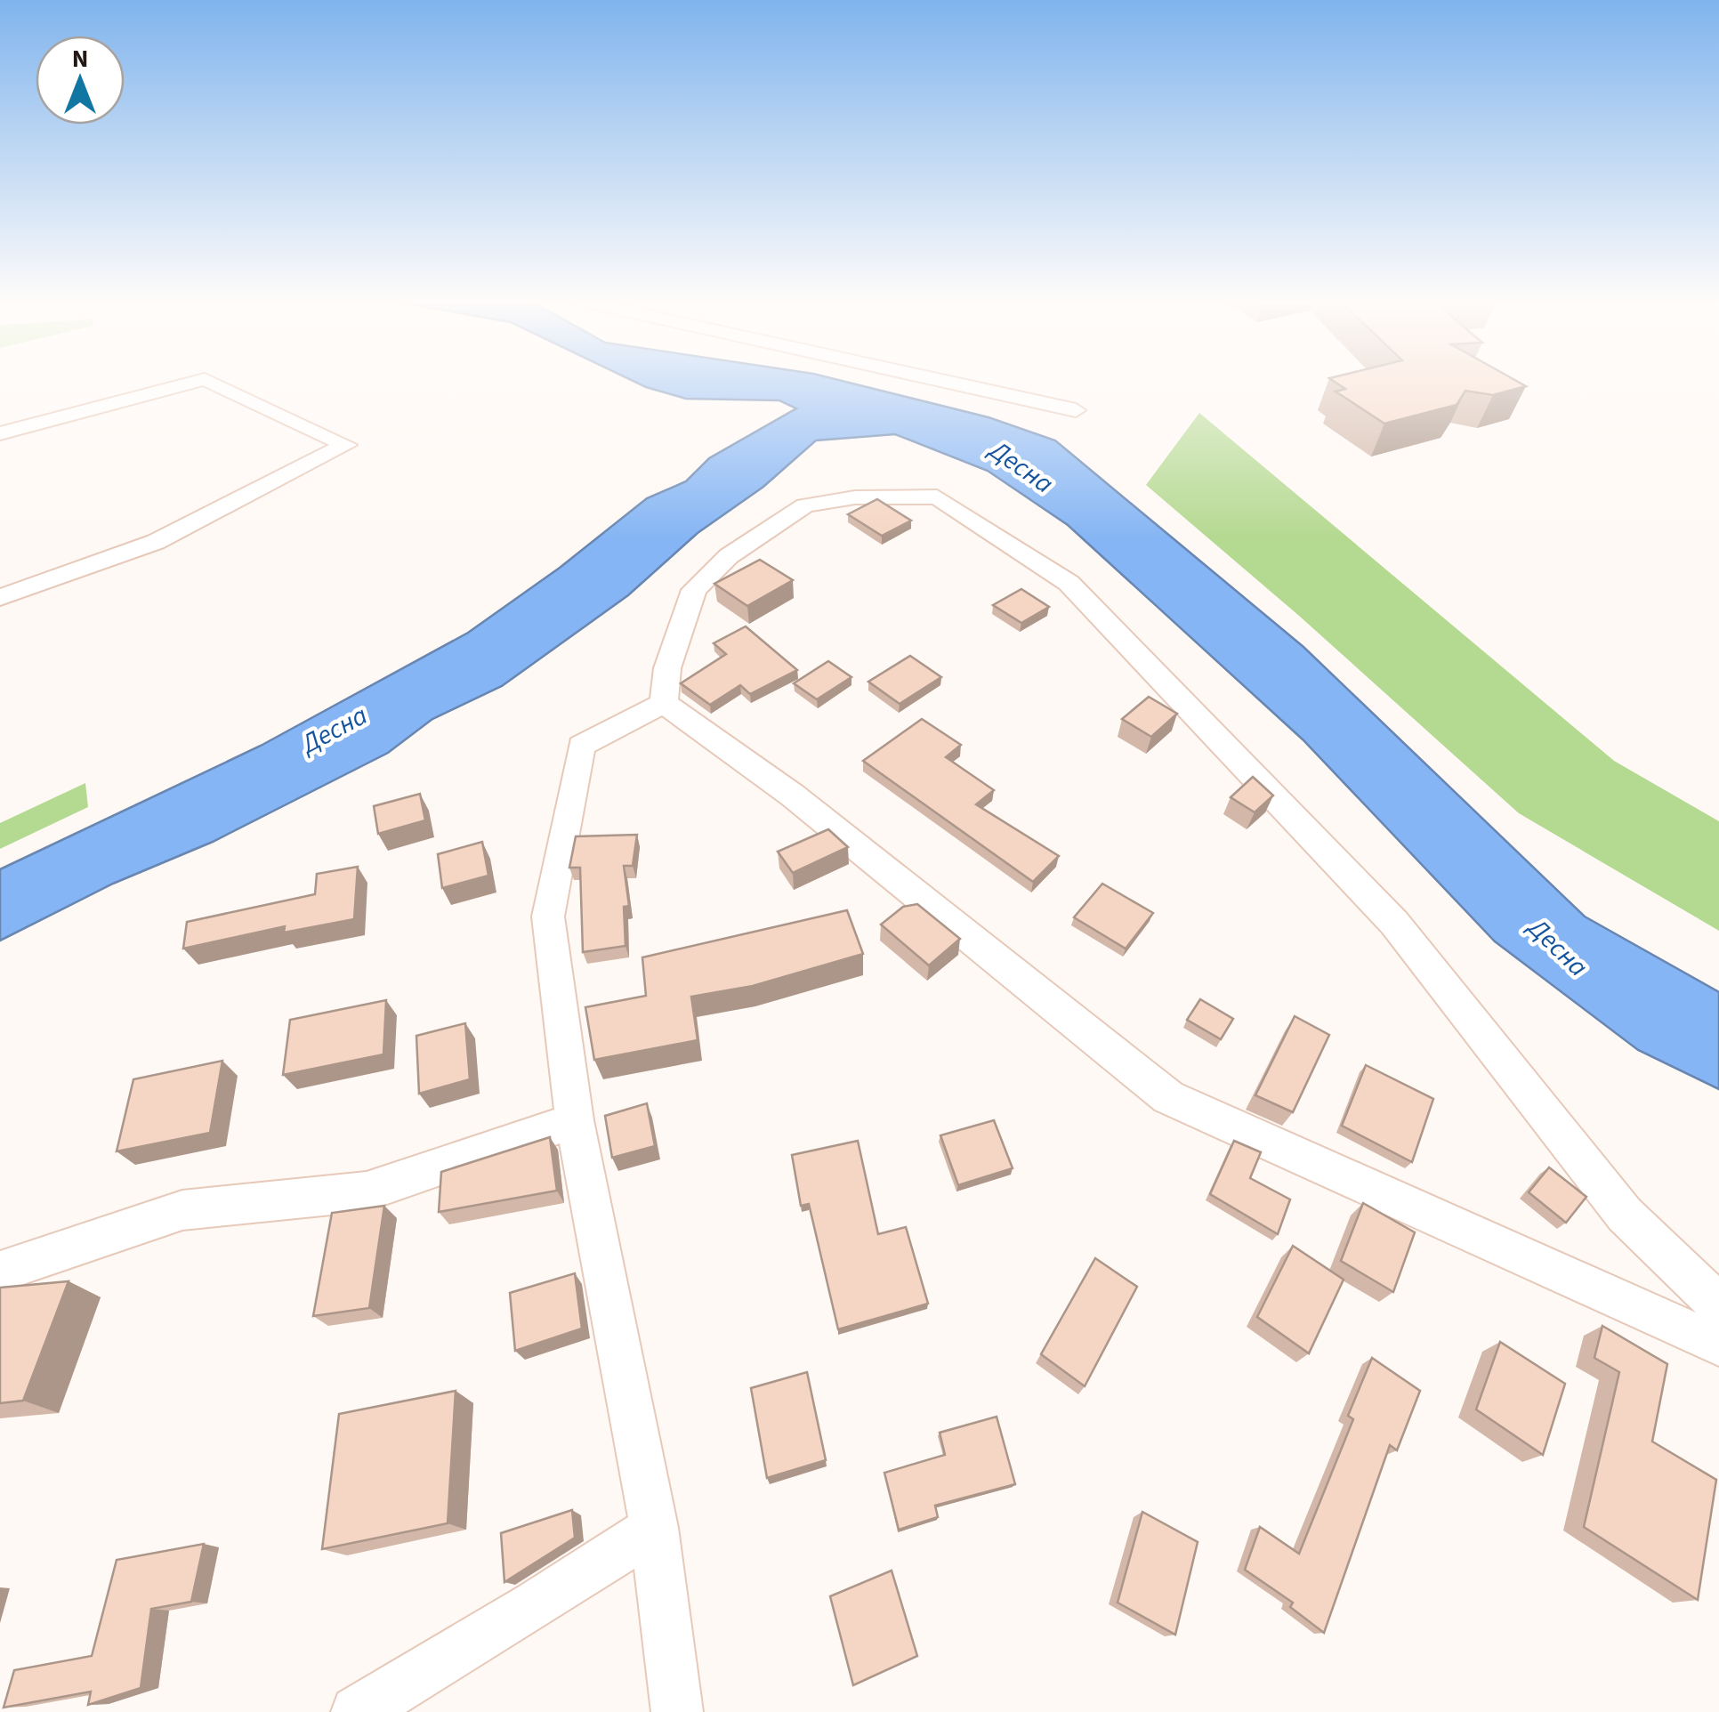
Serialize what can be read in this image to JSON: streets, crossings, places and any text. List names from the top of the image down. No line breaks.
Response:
{"water":["Десна"],"north":"top"}
